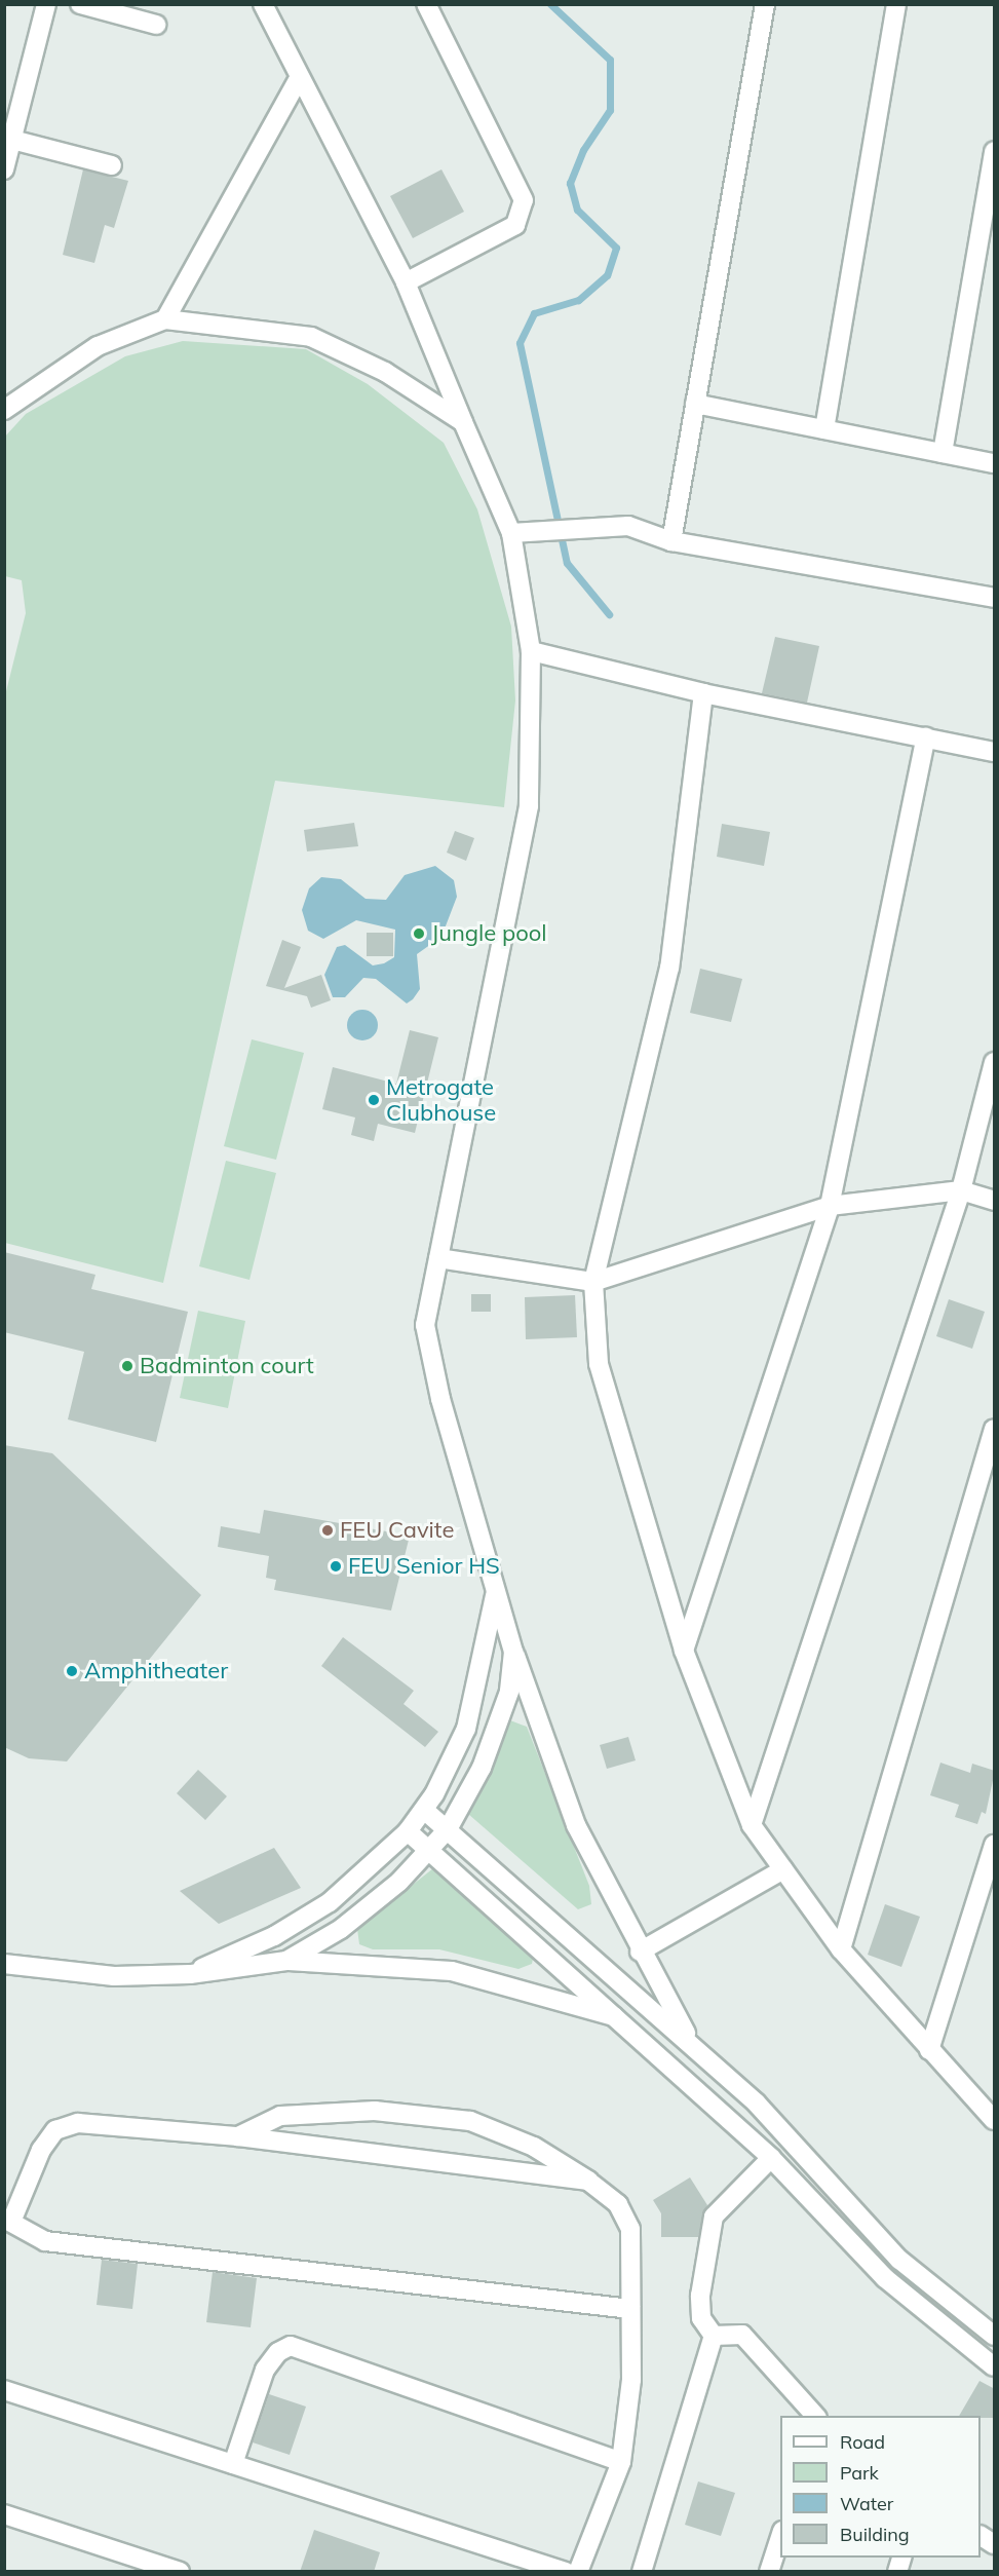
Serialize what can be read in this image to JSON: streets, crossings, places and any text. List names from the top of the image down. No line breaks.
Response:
{"places":["Jungle pool","Metrogate Clubhouse","Badminton court","FEU Cavite","FEU Senior HS","Amphitheater"],"legend":["Road","Park","Water","Building"]}
